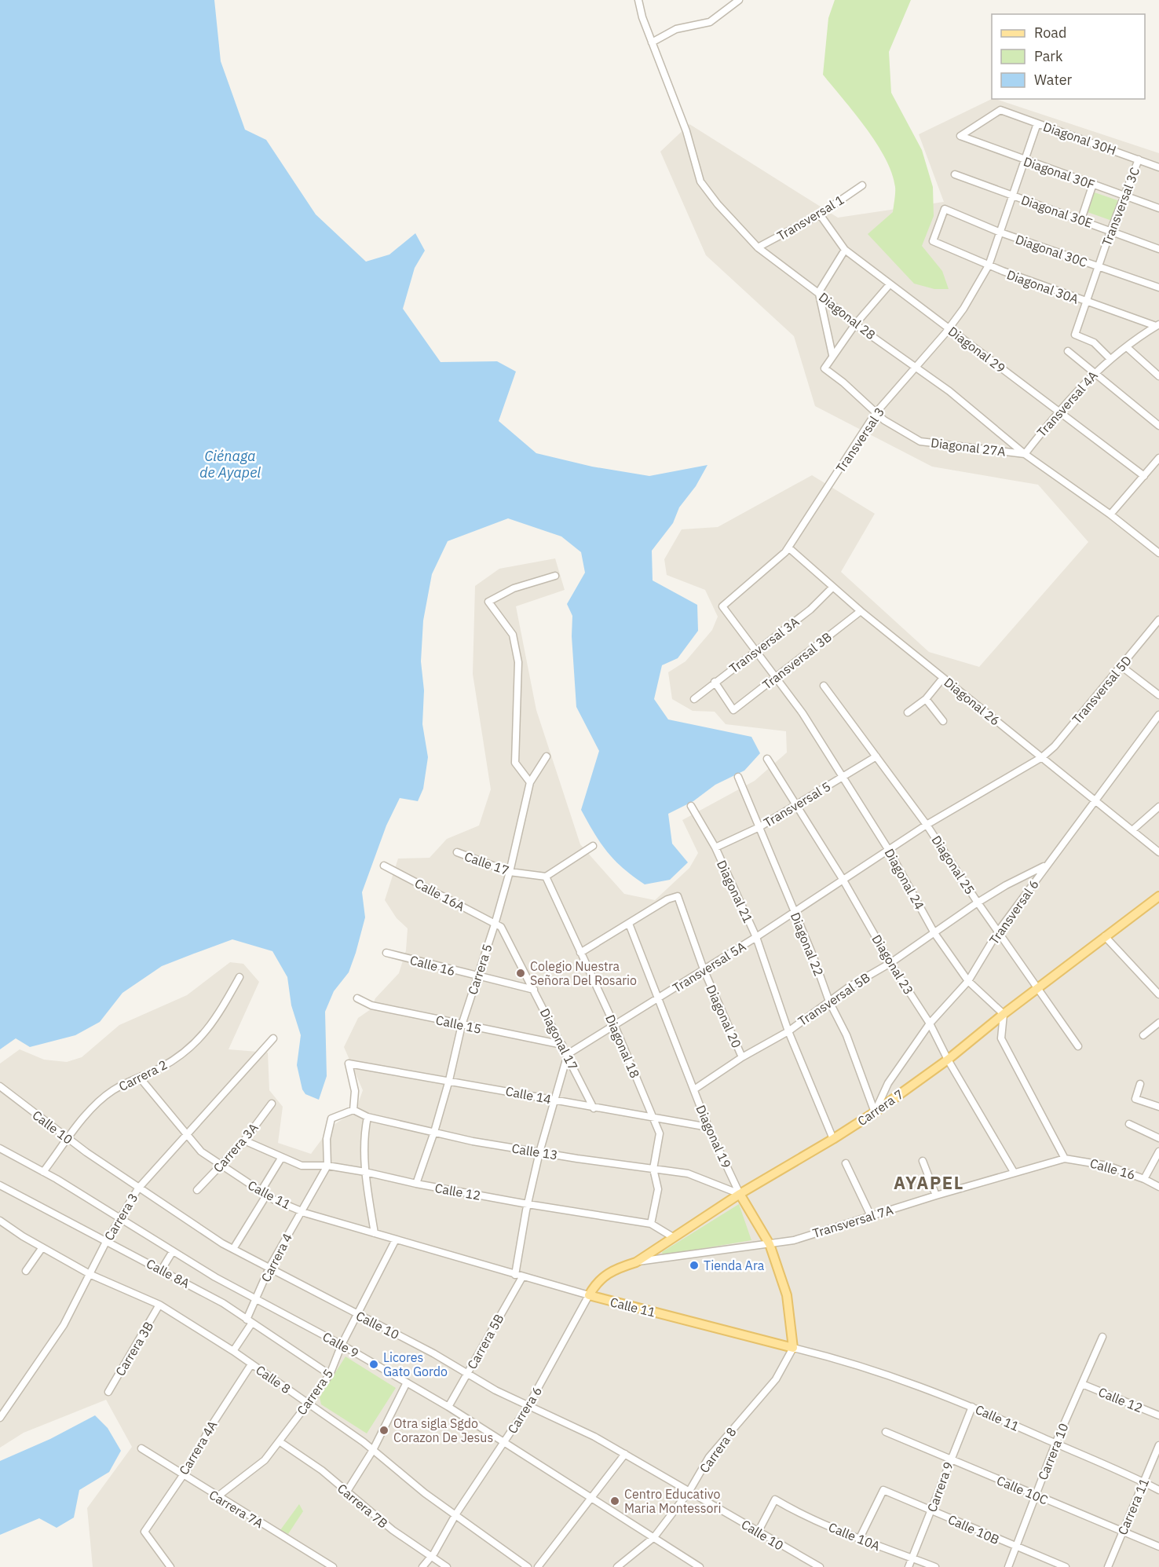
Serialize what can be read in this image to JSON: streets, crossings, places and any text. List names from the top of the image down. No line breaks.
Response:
{"streets":{"main road":["Carrera 7","Diagonal 19","Calle 11"],"street":["Diagonal 30H","Diagonal 30F","Transversal 3C","Diagonal 30E","Transversal 1","Diagonal 30C","Diagonal 30A","Diagonal 28","Diagonal 29","Transversal 4A","Transversal 3","Diagonal 27A","Transversal 3A","Transversal 3B","Transversal 5D","Diagonal 26","Transversal 5","Calle 17","Diagonal 25","Diagonal 24","Diagonal 21","Calle 16A","Transversal 6","Diagonal 22","Diagonal 23","Calle 16","Transversal 5A","Carrera 5","Transversal 5B","Diagonal 20","Calle 15","Diagonal 17","Diagonal 18","Carrera 2","Calle 14","Calle 10","Carrera 3A","Calle 13","Calle 12","Carrera 3","Transversal 7A","Carrera 4","Calle 8A","Carrera 5B","Calle 9","Carrera 3B","Calle 8","Carrera 6","Carrera 4A","Carrera 8","Carrera 10","Carrera 9","Calle 10C","Carrera 7B","Carrera 11","Carrera 7A","Calle 10B","Calle 10A"]},"crossings":[["Diagonal 30H","Diagonal 30F"],["Diagonal 30H","Transversal 3C"],["Diagonal 30F","Transversal 3C"],["Transversal 3C","Diagonal 30E"],["Transversal 3C","Diagonal 30C"],["Transversal 3C","Diagonal 30A"],["Transversal 3C","Transversal 4A"],["Transversal 1","Diagonal 28"],["Transversal 1","Diagonal 29"],["Diagonal 30C","Diagonal 30A"],["Diagonal 30A","Transversal 4A"],["Diagonal 30A","Transversal 3"],["Diagonal 28","Transversal 4A"],["Diagonal 28","Transversal 3"],["Diagonal 28","Diagonal 27A"],["Diagonal 29","Transversal 4A"],["Diagonal 29","Transversal 3"],["Transversal 4A","Diagonal 27A"],["Transversal 3","Diagonal 27A"],["Transversal 3","Diagonal 26"],["Transversal 3","Diagonal 24"],["Transversal 3A","Transversal 3B"],["Transversal 3A","Diagonal 26"],["Transversal 3A","Diagonal 24"],["Transversal 3B","Diagonal 26"],["Transversal 3B","Diagonal 24"],["Transversal 5D","Diagonal 26"],["Transversal 5D","Transversal 5A"],["Diagonal 26","Transversal 6"],["Diagonal 26","Transversal 5A"],["Transversal 5","Diagonal 25"],["Transversal 5","Diagonal 24"],["Transversal 5","Diagonal 21"],["Transversal 5","Diagonal 22"],["Transversal 5","Diagonal 23"],["Calle 17","Carrera 5"],["Calle 17","Diagonal 18"],["Diagonal 25","Transversal 6"],["Diagonal 25","Transversal 5A"],["Diagonal 25","Transversal 5B"],["Diagonal 25","Carrera 7"],["Diagonal 24","Transversal 6"],["Diagonal 24","Transversal 5A"],["Diagonal 24","Transversal 5B"],["Diagonal 24","Carrera 7"],["Diagonal 21","Transversal 5A"],["Diagonal 21","Transversal 5B"],["Diagonal 21","Carrera 7"],["Calle 16A","Carrera 5"],["Calle 16A","Diagonal 17"],["Transversal 6","Diagonal 22"],["Transversal 6","Diagonal 23"],["Transversal 6","Transversal 5B"],["Transversal 6","Carrera 7"],["Diagonal 22","Transversal 5A"],["Diagonal 22","Transversal 5B"],["Diagonal 22","Carrera 7"],["Diagonal 23","Transversal 5A"],["Diagonal 23","Transversal 5B"],["Diagonal 23","Carrera 7"],["Diagonal 23","Transversal 7A"],["Calle 16","Carrera 5"],["Calle 16","Diagonal 17"],["Calle 16","Transversal 7A"],["Transversal 5A","Diagonal 20"],["Transversal 5A","Diagonal 17"],["Transversal 5A","Diagonal 18"],["Transversal 5A","Diagonal 19"],["Carrera 5","Calle 15"],["Carrera 5","Diagonal 17"],["Carrera 5","Calle 14"],["Carrera 5","Calle 10"],["Carrera 5","Calle 13"],["Carrera 5","Calle 12"],["Carrera 5","Calle 11"],["Carrera 5","Calle 8A"],["Carrera 5","Calle 9"],["Carrera 5","Calle 8"],["Carrera 5","Carrera 7B"],["Carrera 5","Carrera 7A"],["Transversal 5B","Diagonal 20"],["Transversal 5B","Diagonal 19"],["Diagonal 20","Diagonal 19"],["Calle 15","Diagonal 17"],["Diagonal 17","Calle 14"],["Diagonal 18","Calle 14"],["Diagonal 18","Calle 13"],["Diagonal 18","Calle 12"],["Carrera 2","Calle 10"],["Carrera 2","Calle 11"],["Carrera 2","Calle 9"],["Calle 14","Diagonal 19"],["Calle 14","Calle 13"],["Carrera 7","Diagonal 19"],["Carrera 7","Calle 13"],["Carrera 7","Calle 12"],["Carrera 7","Calle 11"],["Carrera 7","Transversal 7A"],["Carrera 7","Carrera 6"],["Calle 10","Carrera 3"],["Calle 10","Carrera 4"],["Calle 10","Carrera 5B"],["Calle 10","Carrera 6"],["Calle 10","Carrera 8"],["Calle 10","Calle 10A"],["Diagonal 19","Calle 13"],["Diagonal 19","Calle 11"],["Diagonal 19","Transversal 7A"],["Diagonal 19","Carrera 8"],["Carrera 3A","Calle 12"],["Carrera 3A","Calle 11"],["Calle 12","Carrera 4"],["Calle 12","Carrera 10"],["Calle 11","Carrera 3"],["Calle 11","Carrera 4"],["Calle 11","Carrera 5B"],["Calle 11","Carrera 6"],["Calle 11","Carrera 8"],["Calle 11","Carrera 10"],["Calle 11","Carrera 9"],["Calle 11","Carrera 11"],["Carrera 3","Calle 8A"],["Carrera 3","Calle 9"],["Carrera 3","Calle 8"],["Carrera 4","Calle 8A"],["Carrera 4","Calle 9"],["Carrera 4","Calle 8"],["Carrera 5B","Calle 9"],["Calle 9","Carrera 6"],["Calle 9","Carrera 8"],["Carrera 3B","Calle 8"],["Calle 8","Carrera 6"],["Calle 8","Carrera 4A"],["Carrera 6","Carrera 7B"],["Carrera 4A","Carrera 7A"],["Carrera 10","Calle 10C"],["Carrera 10","Calle 10B"],["Carrera 9","Calle 10C"],["Carrera 9","Calle 10B"],["Carrera 9","Calle 10A"],["Calle 10C","Carrera 11"],["Calle 10B","Calle 10A"]],"districts":["AYAPEL"],"water":["Ciénaga de Ayapel"],"places":["Colegio Nuestra Señora Del Rosario","Tienda Ara","Licores Gato Gordo","Otra sigla Sgdo Corazon De Jesus","Centro Educativo Maria Montessori"],"legend":["Road","Park","Water"]}
